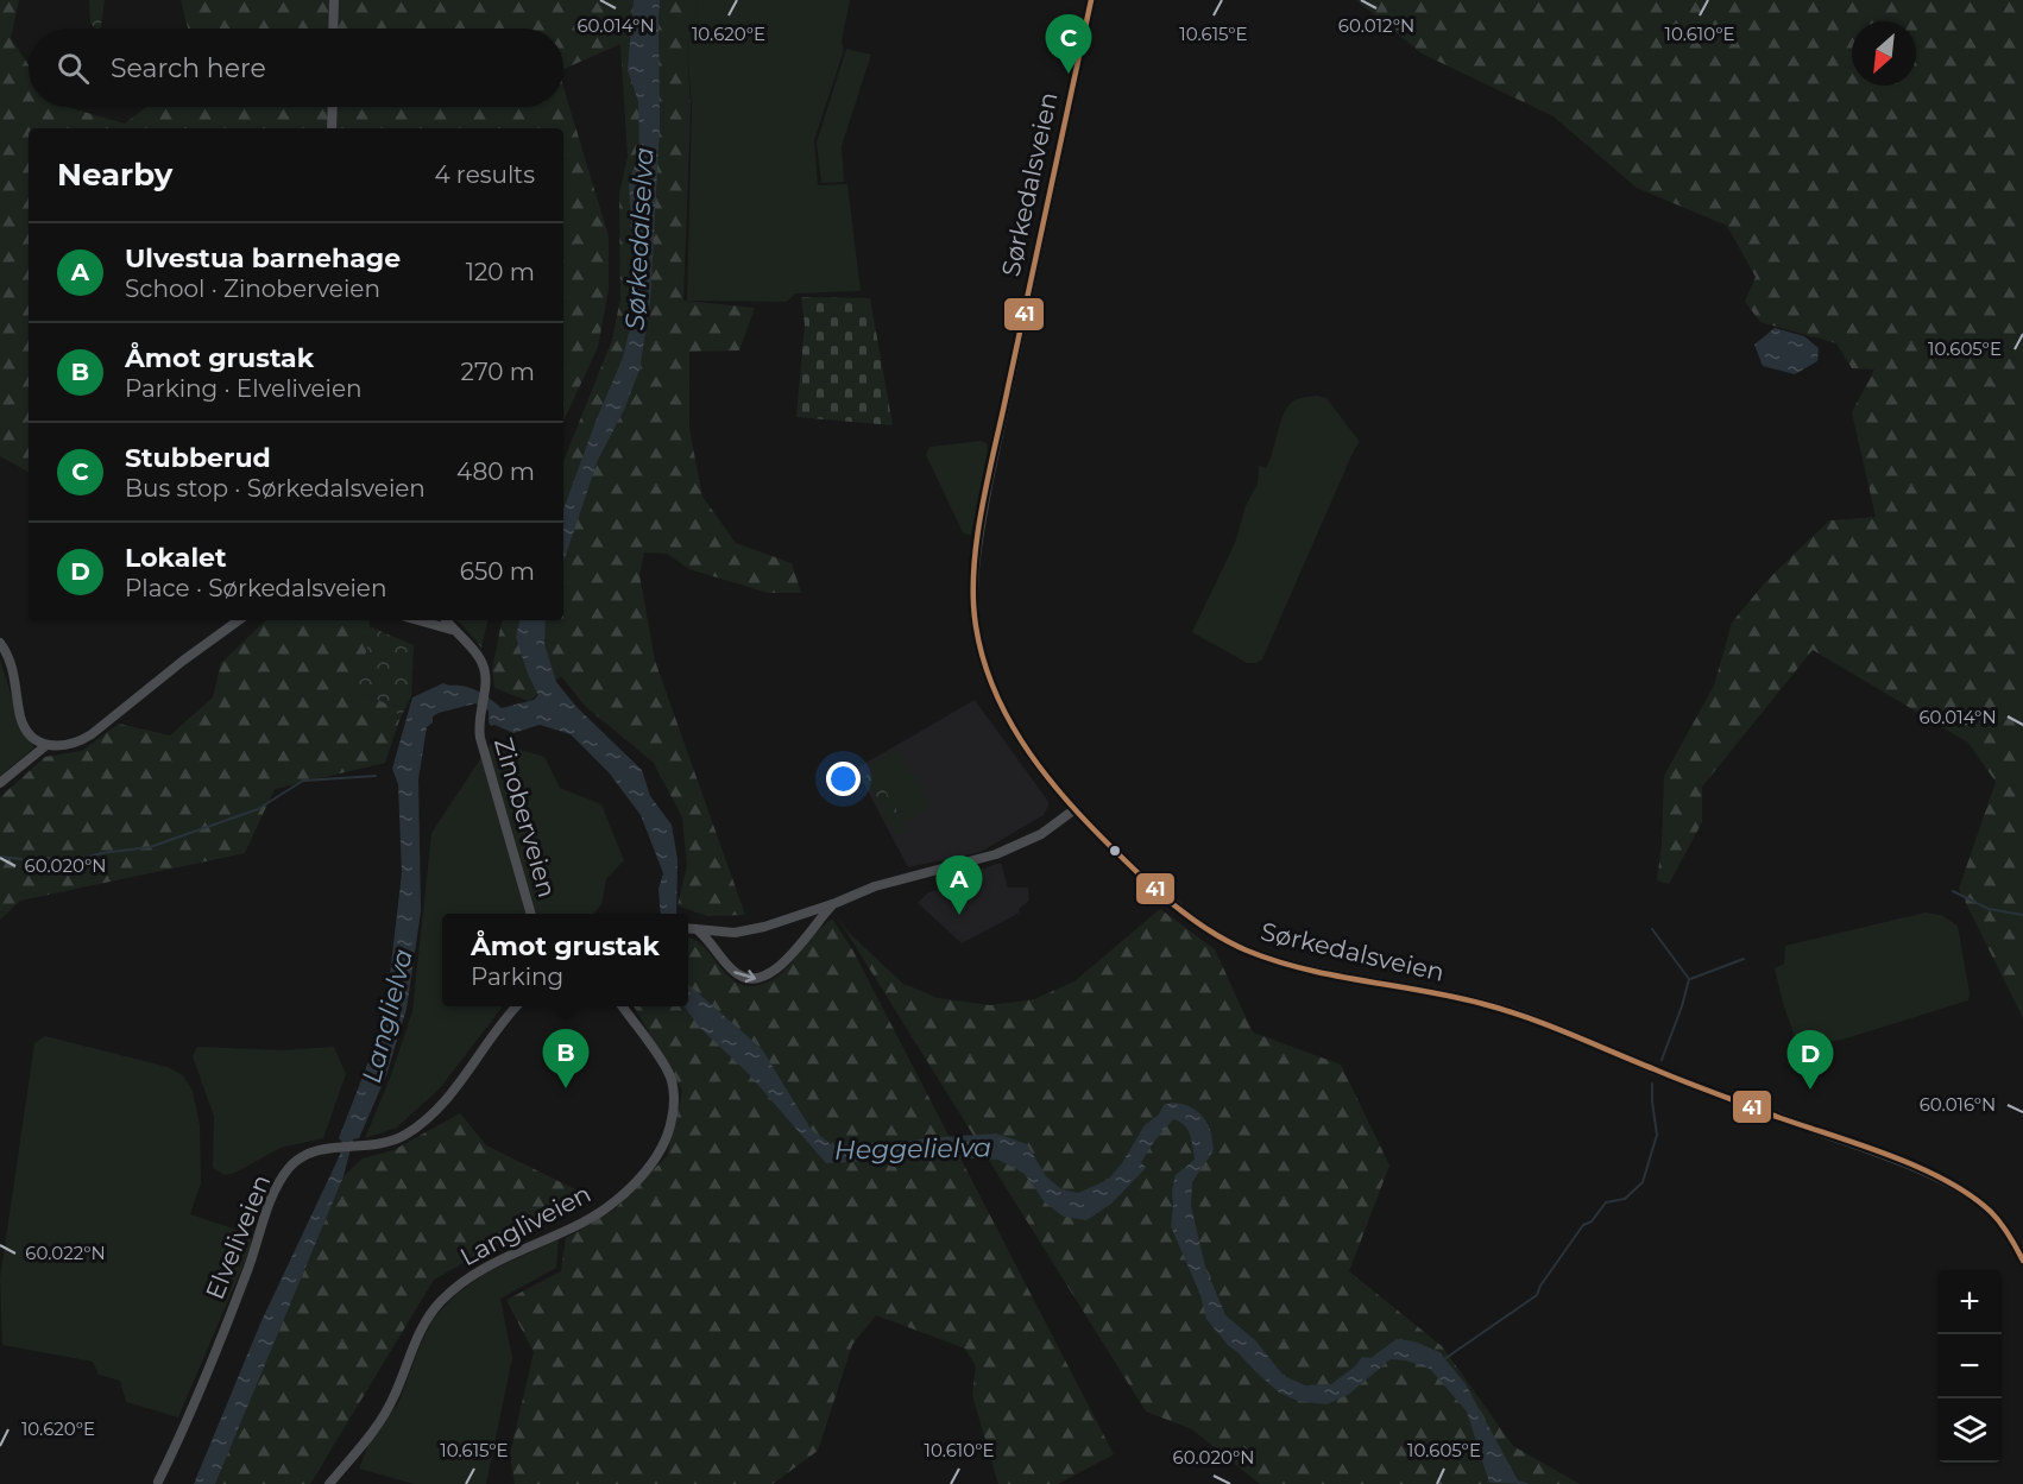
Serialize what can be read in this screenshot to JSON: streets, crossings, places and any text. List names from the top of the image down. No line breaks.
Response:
{"streets":{"street":["Sørkedalsveien","Zinoberveien","Langliveien","Elveliveien"]},"water":["Sørkedalselva","Langlielva","Heggelielva"],"lines":["transit line 41"],"north":"bottom left","page":{"pins":["C","A","B","D"],"search":"Search here","heading":["Nearby","4 results"],"list":[{"mark":"A","name":"Ulvestua barnehage","note":"School · Zinoberveien","value":"120 m"},{"mark":"B","name":"Åmot grustak","note":"Parking · Elveliveien","value":"270 m"},{"mark":"C","name":"Stubberud","note":"Bus stop · Sørkedalsveien","value":"480 m"},{"mark":"D","name":"Lokalet","note":"Place · Sørkedalsveien","value":"650 m"}],"popup":["Åmot grustak","Parking"],"map_buttons":["+","−"]},"coordinates":["60.014°N","60.012°N","10.620°E","10.615°E","10.610°E","10.605°E","60.020°N","60.016°N","60.022°N"]}
